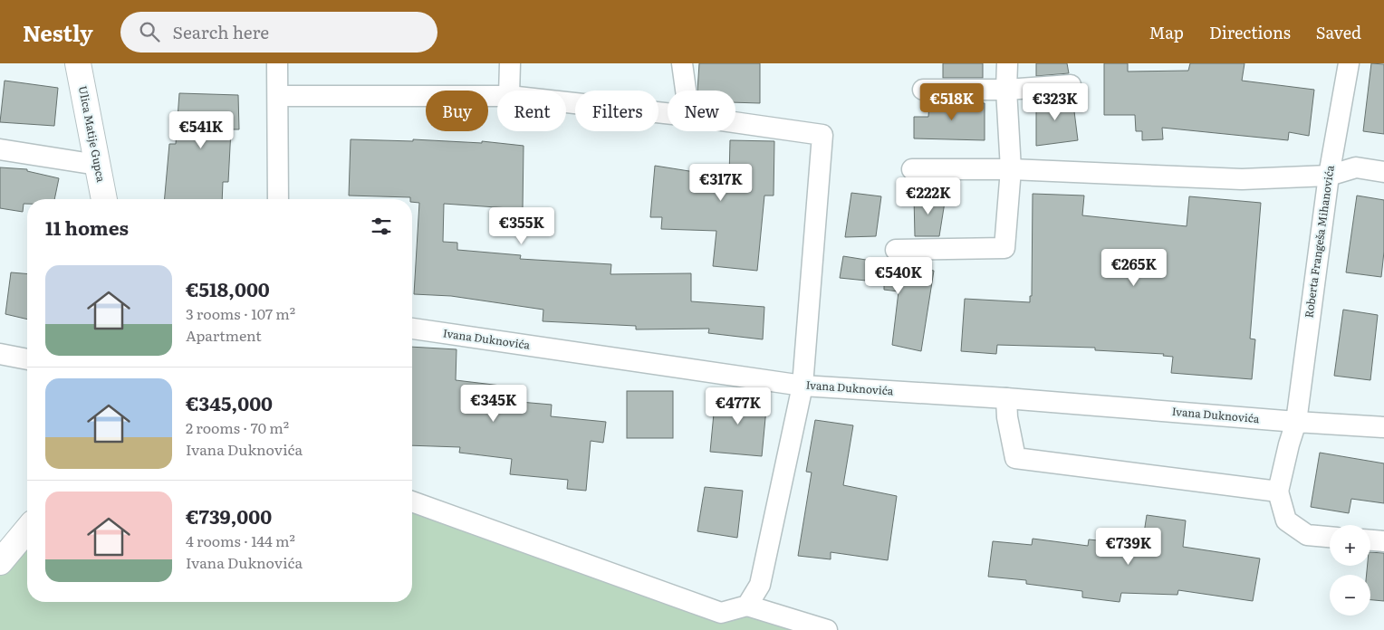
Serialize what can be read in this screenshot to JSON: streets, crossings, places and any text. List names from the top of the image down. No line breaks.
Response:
{"streets":{"street":["Ulica Matije Gupca","Roberta Frangeša Mihanovića","Ivana Duknovića"]},"crossings":[["Roberta Frangeša Mihanovića","Ivana Duknovića"]],"page":{"header":"Nestly","search":"Search here","nav":["Map","Directions","Saved"],"price":["€518K","€323K","€541K","€317K","€222K","€355K","€265K","€540K","€345K","€477K","€739K"],"chip":["Buy","Rent","Filters","New"],"heading":"11 homes","list":[{"name":"€518,000","note":"3 rooms · 107 m² · Apartment"},{"name":"€345,000","note":"2 rooms · 70 m² · Ivana Duknovića"},{"name":"€739,000","note":"4 rooms · 144 m² · Ivana Duknovića"}],"map_buttons":["+","−"]}}
